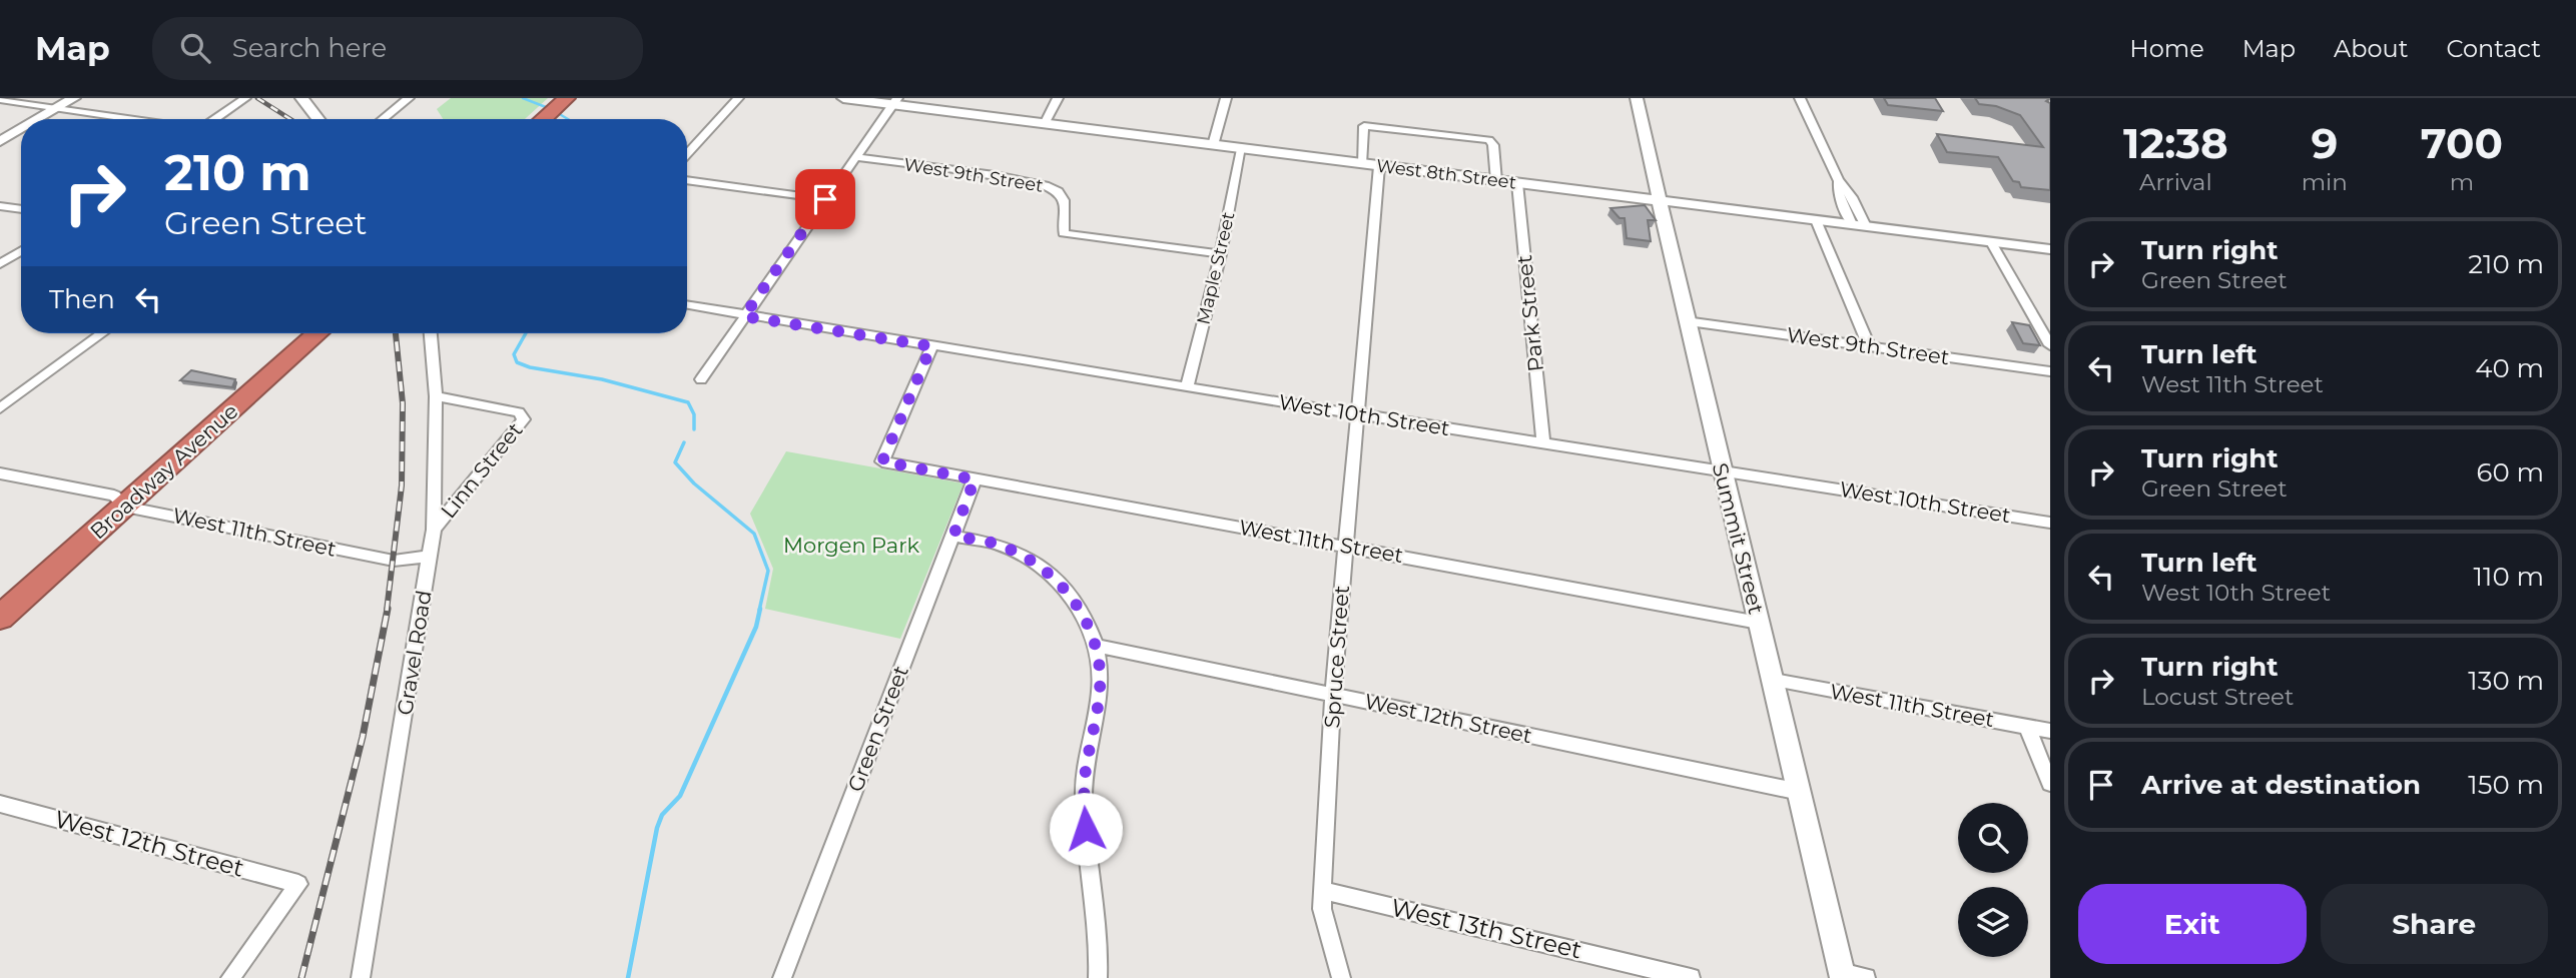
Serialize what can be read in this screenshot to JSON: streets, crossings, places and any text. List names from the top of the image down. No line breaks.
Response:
{"streets":{"highway":["Broadway Avenue"],"street":["West 8th Street","West 9th Street","Maple Street","Park Street","West 10th Street","Linn Street","West 11th Street","Summit Street","Gravel Road","Spruce Street","West 12th Street","Green Street","West 13th Street"]},"crossings":[["West 8th Street","Maple Street"],["West 8th Street","Park Street"],["West 8th Street","Summit Street"],["West 8th Street","Spruce Street"],["West 9th Street","Maple Street"],["West 9th Street","Summit Street"],["Maple Street","West 10th Street"],["Park Street","West 10th Street"],["West 10th Street","West 11th Street"],["West 10th Street","Summit Street"],["West 10th Street","Spruce Street"],["Linn Street","Gravel Road"],["Broadway Avenue","West 11th Street"],["West 11th Street","Summit Street"],["West 11th Street","Gravel Road"],["West 11th Street","Spruce Street"],["West 11th Street","Green Street"],["Summit Street","West 12th Street"],["Spruce Street","West 12th Street"],["Spruce Street","West 13th Street"]],"parks":["Morgen Park"],"page":{"header":"Map","search":"Search here","nav":["Home","Map","About","Contact"],"eta":["12:38","Arrival","9","min","700","m"],"turn":["210 m","Green Street"],"list":[{"name":"Turn right","note":"Green Street","value":"210 m"},{"name":"Turn left","note":"West 11th Street","value":"40 m"},{"name":"Turn right","note":"Green Street","value":"60 m"},{"name":"Turn left","note":"West 10th Street","value":"110 m"},{"name":"Turn right","note":"Locust Street","value":"130 m"},{"name":"Arrive at destination","value":"150 m"}],"then":"Then","buttons":["Exit","Share"]}}
